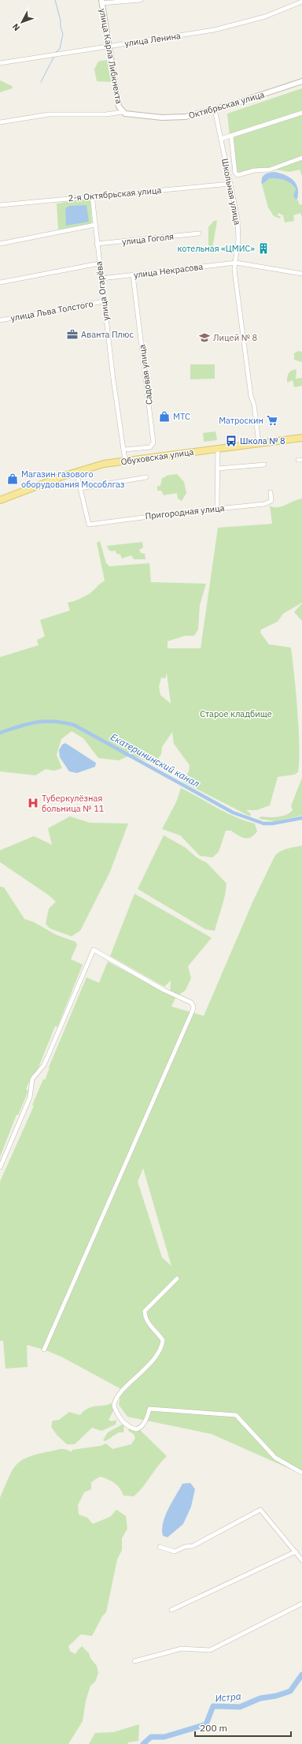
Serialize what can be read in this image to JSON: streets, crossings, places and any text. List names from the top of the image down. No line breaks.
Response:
{"streets":{"main road":["Обуховская улица"],"street":["улица Ленина","улица Карла Либкнехта","Октябрьская улица","Школьная улица","2-я Октябрьская улица","улица Гоголя","улица Некрасова","улица Огарёва","улица Льва Толстого","Садовая улица","Пригородная улица"]},"crossings":[["улица Ленина","улица Карла Либкнехта"],["улица Карла Либкнехта","Октябрьская улица"],["Октябрьская улица","Школьная улица"],["Школьная улица","2-я Октябрьская улица"],["Школьная улица","улица Некрасова"],["Школьная улица","Обуховская улица"],["2-я Октябрьская улица","улица Огарёва"],["улица Гоголя","улица Огарёва"],["улица Некрасова","улица Огарёва"],["улица Некрасова","Садовая улица"],["улица Огарёва","улица Льва Толстого"],["улица Огарёва","Садовая улица"],["улица Огарёва","Обуховская улица"]],"water":["Екатерининский канал","Истра"],"parks":["Старое кладбище"],"places":{"building":["котельная «ЦМИС»"],"office":["Аванта Плюс"],"school or university":["Лицей № 8"],"shop":["МТС","Магазин газового оборудования Мособлгаз"],"supermarket":["Матроскин"],"bus stop":["Школа № 8"],"hospital":["Туберкулёзная больница № 11"]},"scale_bar":"200 m","north":"bottom left"}
